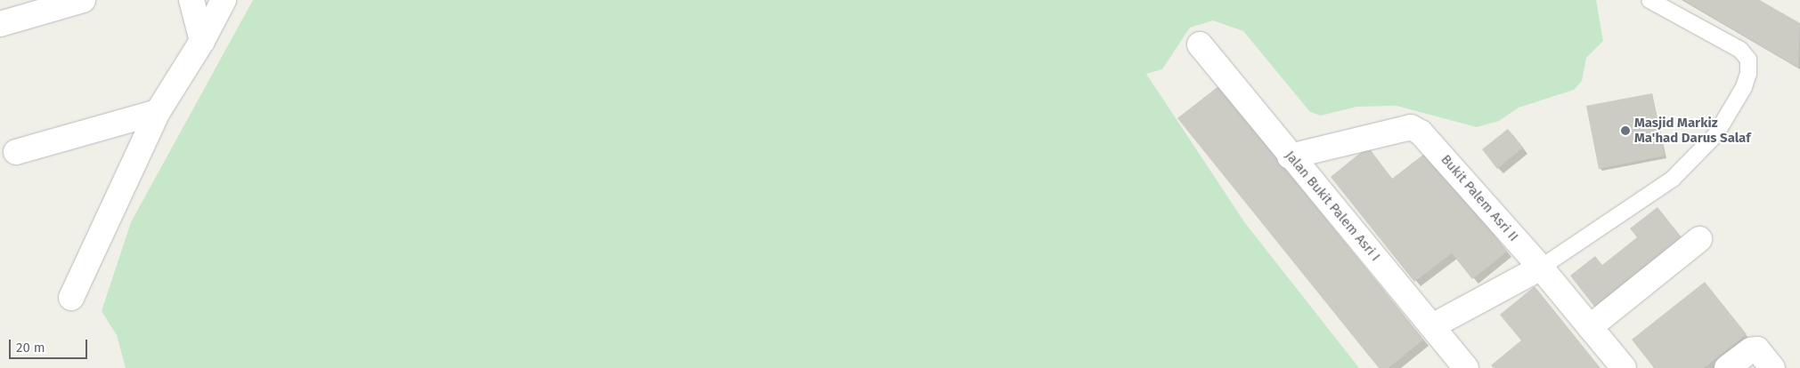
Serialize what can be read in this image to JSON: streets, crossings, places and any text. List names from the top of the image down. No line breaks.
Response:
{"streets":{"street":["Bukit Palem Asri II","Jalan Bukit Palem Asri I"]},"crossings":[["Bukit Palem Asri II","Jalan Bukit Palem Asri I"]],"places":["Masjid Markiz Ma'had Darus Salaf"],"scale_bar":"20 m"}
